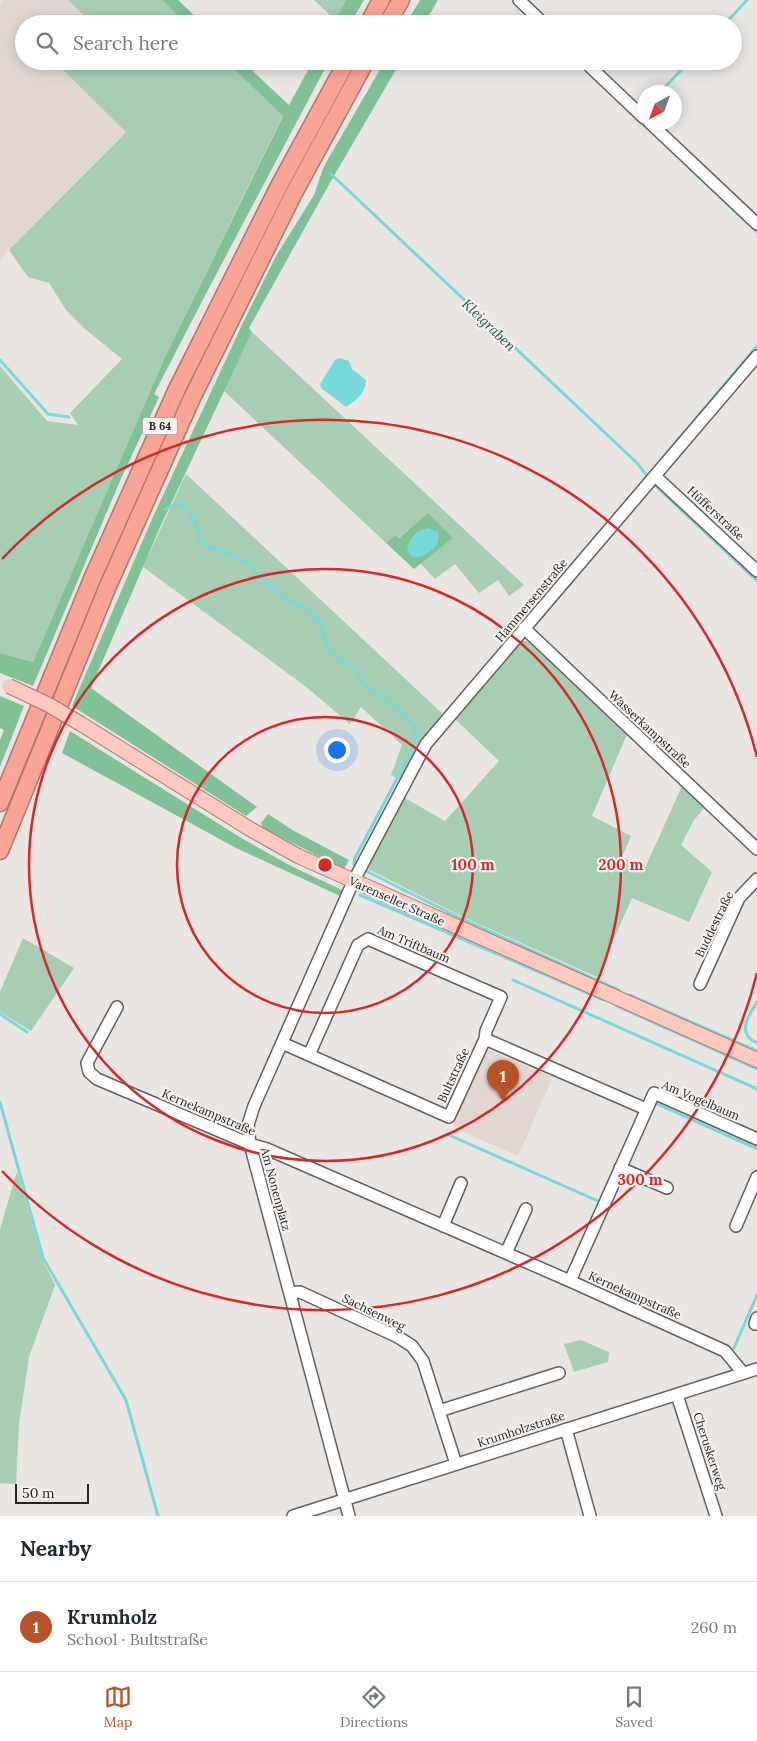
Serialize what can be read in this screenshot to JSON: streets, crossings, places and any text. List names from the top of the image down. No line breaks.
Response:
{"streets":{"highway":["B 64"],"main road":["Varenseller Straße"],"street":["Hüfferstraße","Hammersenstraße","Wasserkampstraße","Buddestraße","Am Triftbaum","Bultstraße","Am Vogelbaum","Kernekampstraße","Am Nonenplatz","Sachsenweg","Krumholzstraße","Cheruskerweg"]},"crossings":[["Hüfferstraße","Hammersenstraße"],["Hammersenstraße","Wasserkampstraße"],["Hammersenstraße","Varenseller Straße"],["Hammersenstraße","Am Nonenplatz"],["Varenseller Straße","Am Nonenplatz"],["Am Triftbaum","Bultstraße"],["Bultstraße","Am Vogelbaum"],["Bultstraße","Am Nonenplatz"],["Am Vogelbaum","Kernekampstraße"],["Kernekampstraße","Am Nonenplatz"],["Kernekampstraße","Krumholzstraße"],["Am Nonenplatz","Sachsenweg"],["Am Nonenplatz","Krumholzstraße"],["Sachsenweg","Krumholzstraße"],["Krumholzstraße","Cheruskerweg"]],"water":["Kleigraben"],"scale_bar":"50 m","north":"bottom left","page":{"search":"Search here","pins":"1","scale":"50 m","heading":"Nearby","list":[{"mark":"1","name":"Krumholz","note":"School · Bultstraße","value":"260 m"}],"nav":["Map","Directions","Saved"]},"rings":["100 m","200 m","300 m"]}
